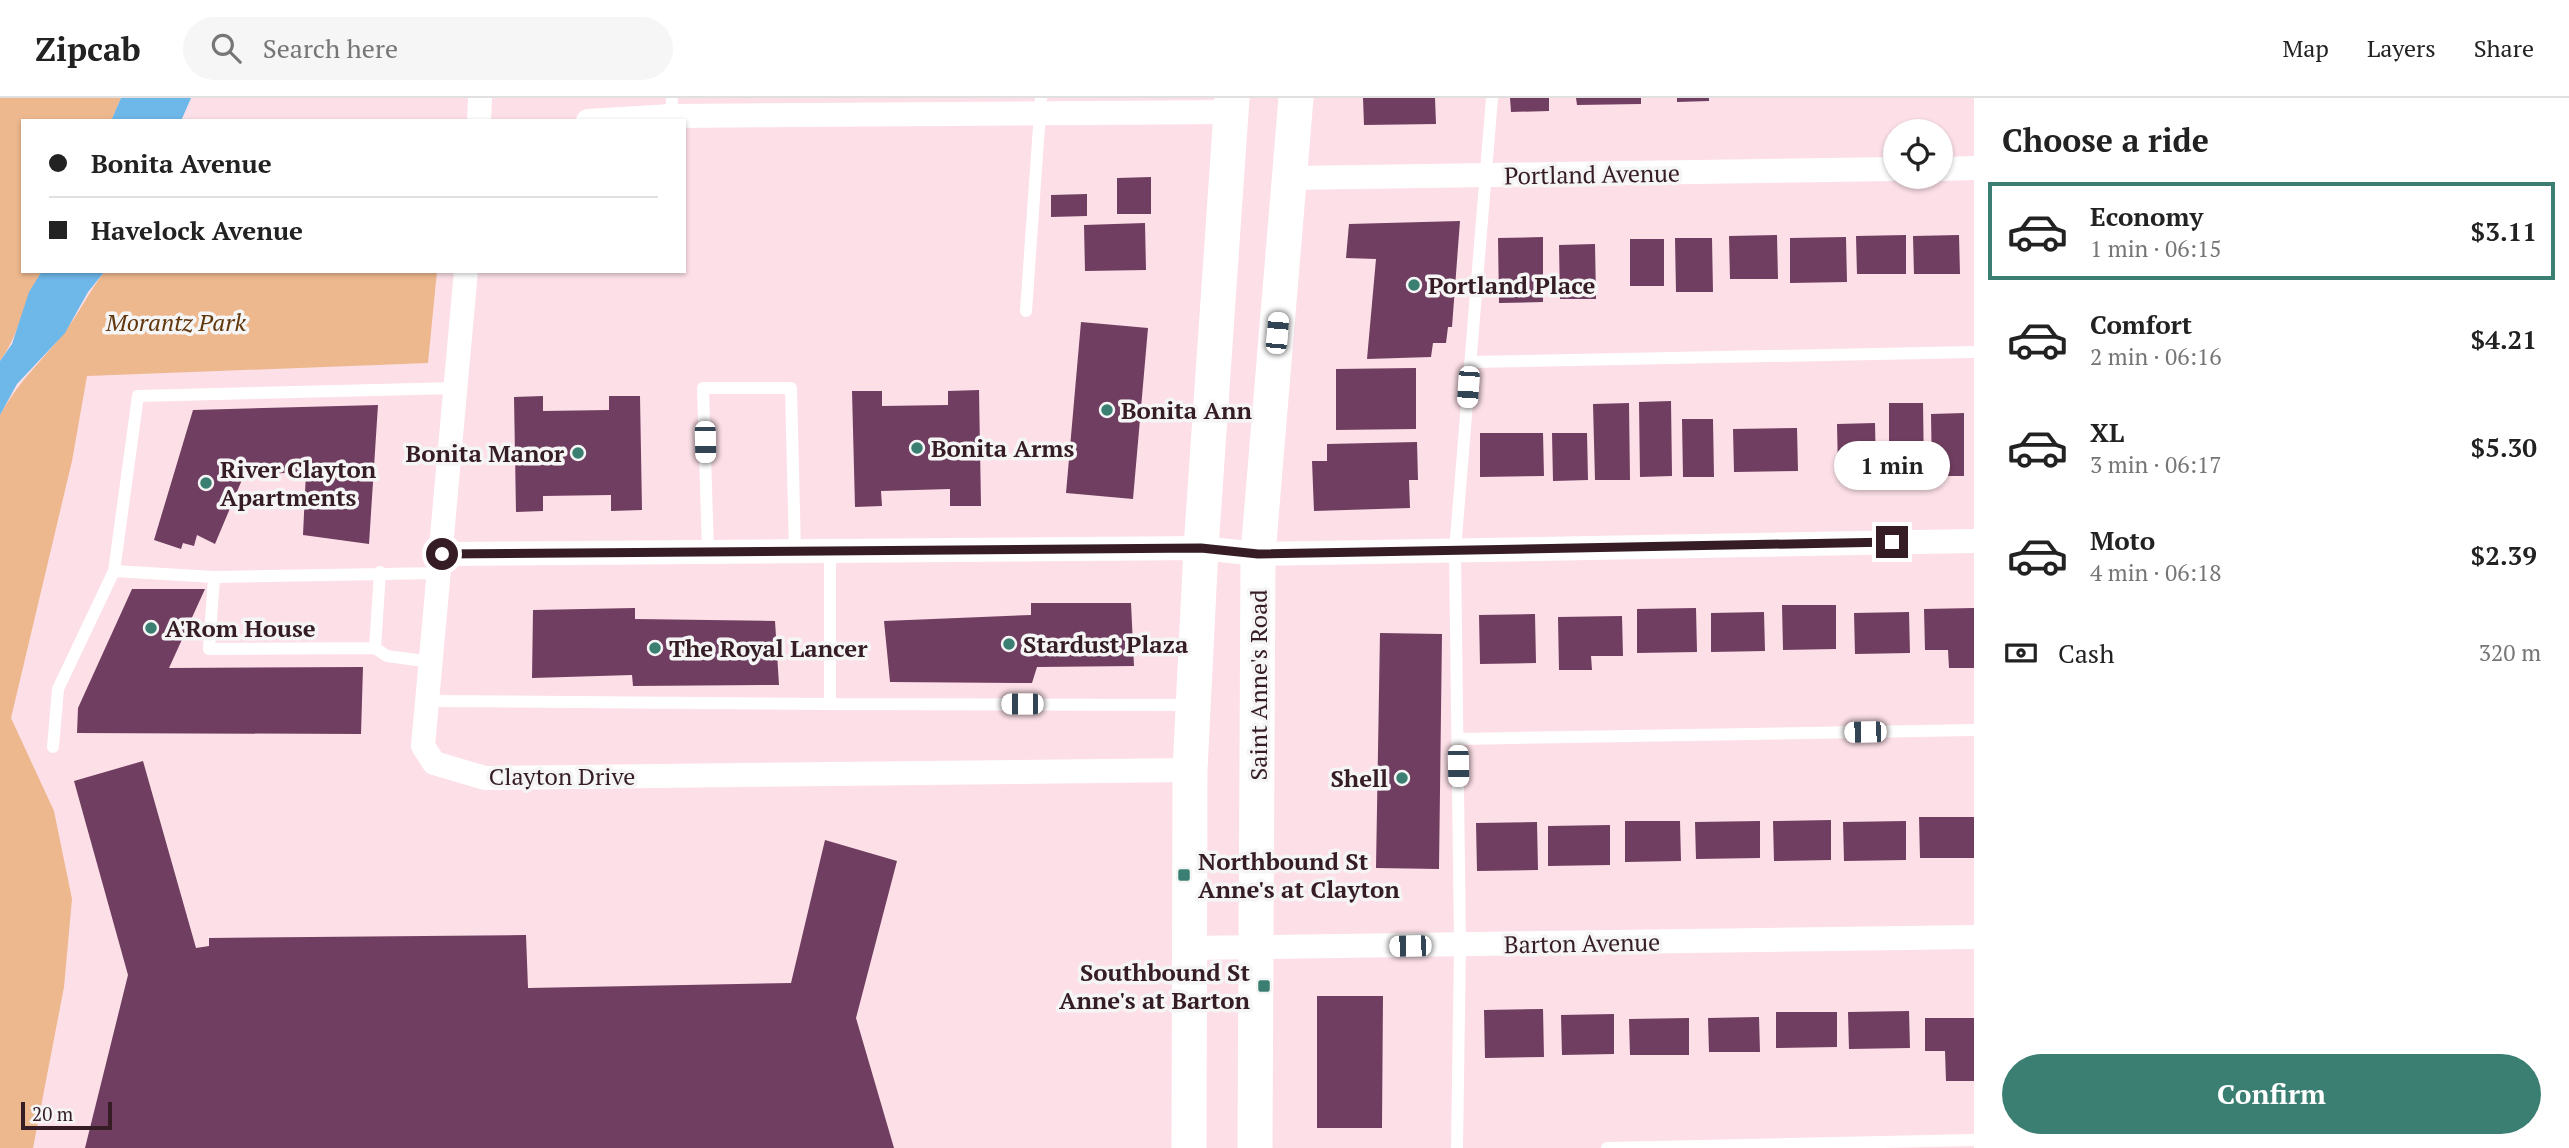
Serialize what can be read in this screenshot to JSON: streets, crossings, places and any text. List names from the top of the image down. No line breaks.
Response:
{"streets":{"main road":["Saint Anne's Road"],"street":["Portland Avenue","Clayton Drive","Barton Avenue"]},"crossings":[["Portland Avenue","Saint Anne's Road"],["Saint Anne's Road","Barton Avenue"]],"parks":["Morantz Park"],"places":{"other":["Portland Place","Bonita Ann","Bonita Arms","Bonita Manor","River Clayton Apartments","A'Rom House","Stardust Plaza","The Royal Lancer","Shell"],"transit":["Northbound St Anne's at Clayton","Southbound St Anne's at Barton"]},"scale_bar":"20 m","page":{"header":"Zipcab","search":"Search here","nav":["Map","Layers","Share"],"heading":"Choose a ride","banner":["Bonita Avenue","Havelock Avenue"],"list":[{"name":"Economy","note":"1 min · 06:15","value":"$3.11"},{"name":"Comfort","note":"2 min · 06:16","value":"$4.21"},{"name":"XL","note":"3 min · 06:17","value":"$5.30"},{"name":"Moto","note":"4 min · 06:18","value":"$2.39"}],"bubble":"1 min","pay":["Cash","320 m"],"buttons":"Confirm","scale":"20 m"}}
